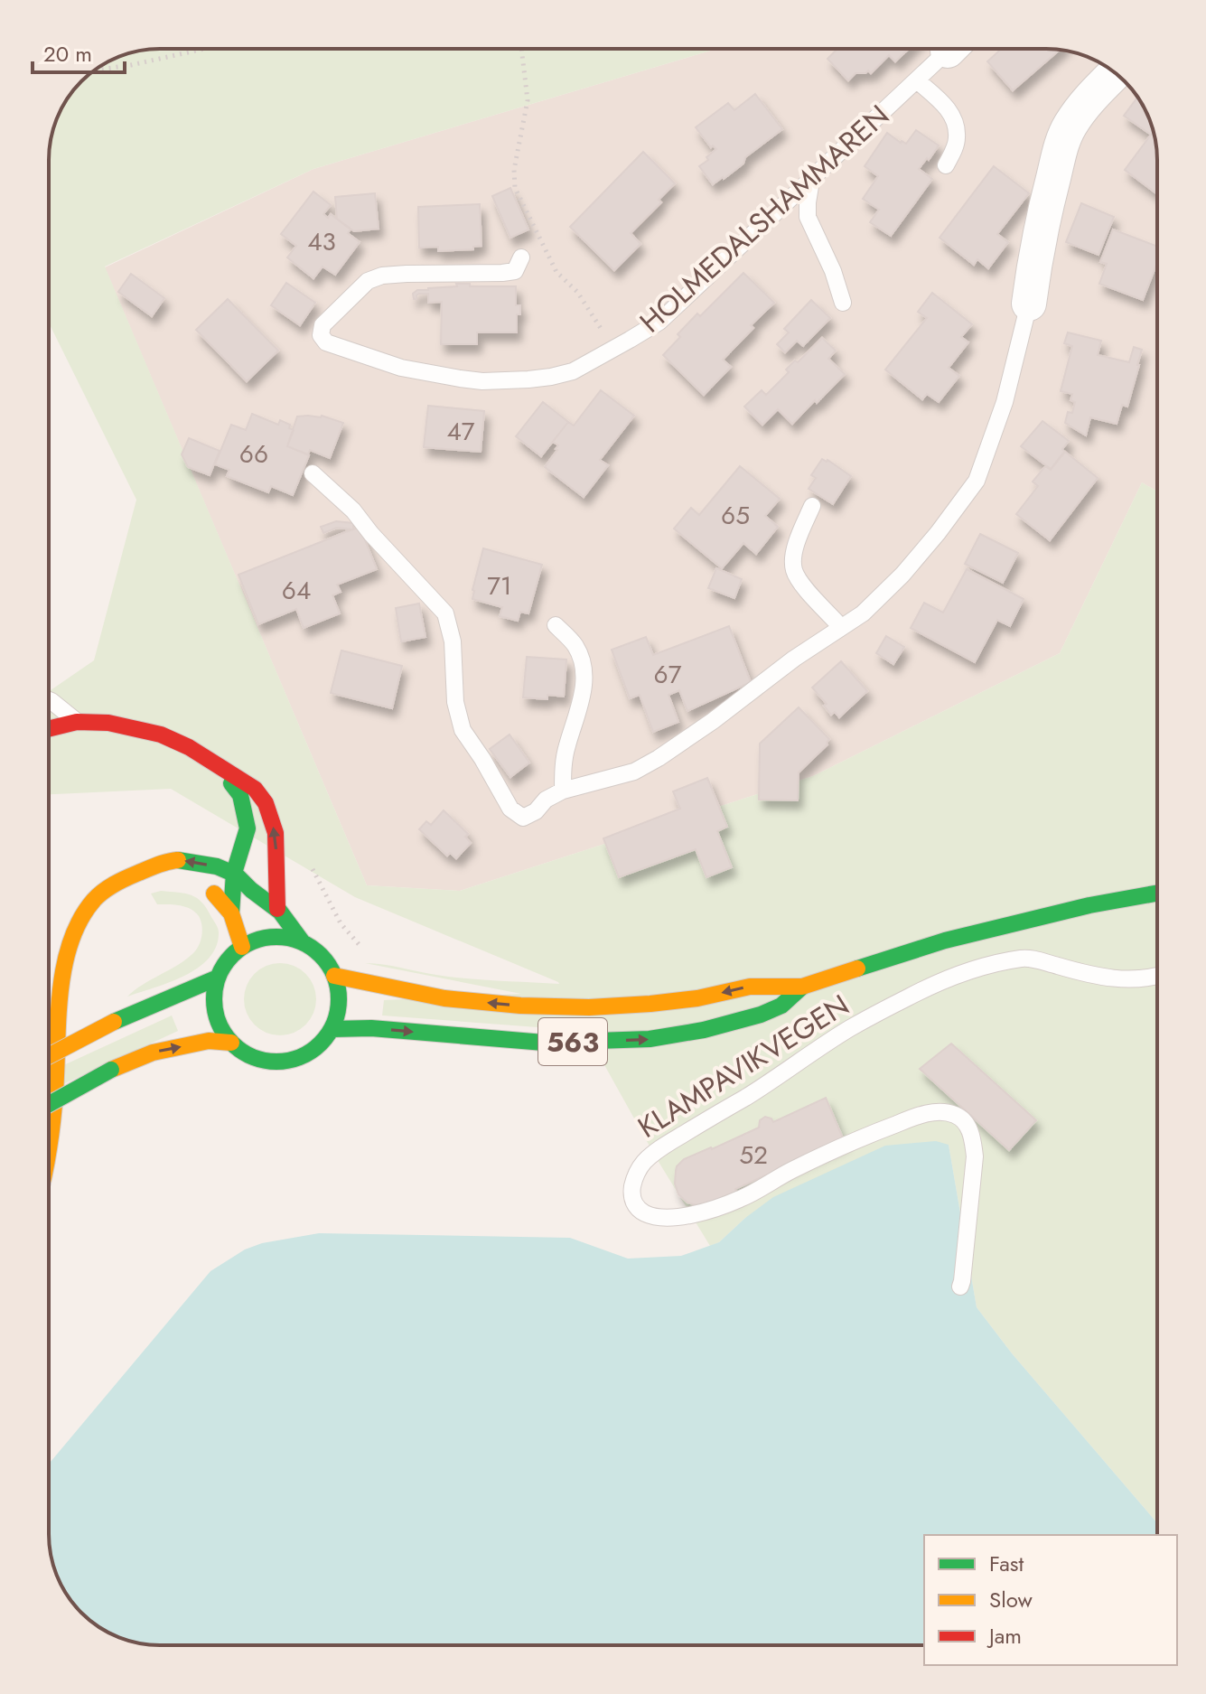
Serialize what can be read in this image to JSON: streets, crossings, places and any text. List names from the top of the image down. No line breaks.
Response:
{"streets":{"main road":["563","KLAMPAVIKVEGEN"],"lane":["HOLMEDALSHAMMAREN"]},"house_numbers":["43","47","66","65","71","64","67","52"],"legend":["Fast","Slow","Jam"],"scale_bar":"20 m"}
